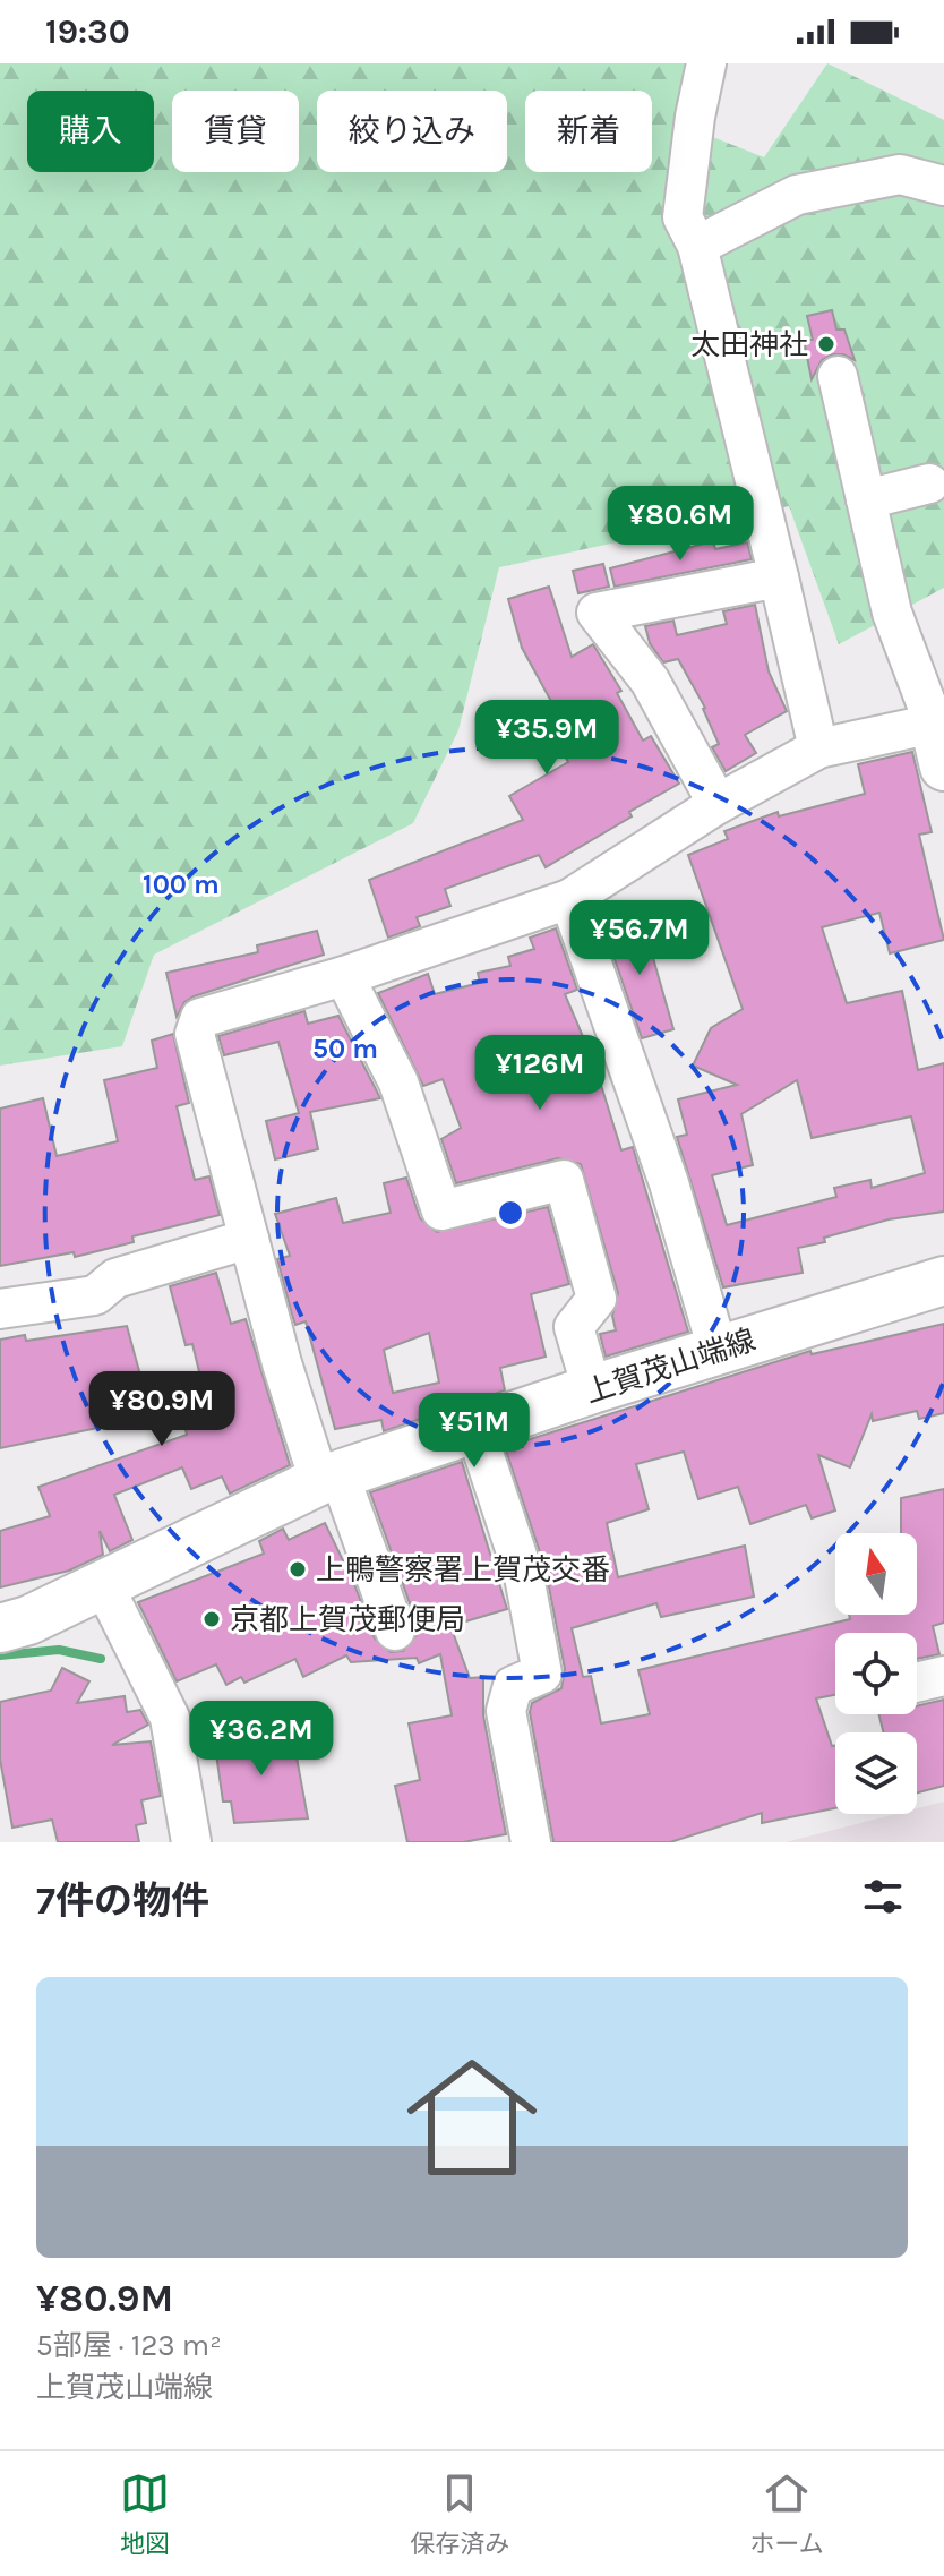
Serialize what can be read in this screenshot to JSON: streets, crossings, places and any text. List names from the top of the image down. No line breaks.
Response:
{"streets":{"main road":["上賀茂山端線"]},"places":["太田神社","上鴨警察署上賀茂交番","京都上賀茂郵便局"],"north":"top","page":{"status":"19:30","chip":["購入","賃貸","絞り込み","新着"],"price":["¥80.6M","¥35.9M","¥56.7M","¥126M","¥80.9M","¥51M","¥36.2M"],"heading":"7件の物件","list":[{"name":"¥80.9M","note":"5部屋 · 123 m² · 上賀茂山端線"}],"tabs":["地図","保存済み","ホーム"]},"rings":["100 m","50 m"]}
